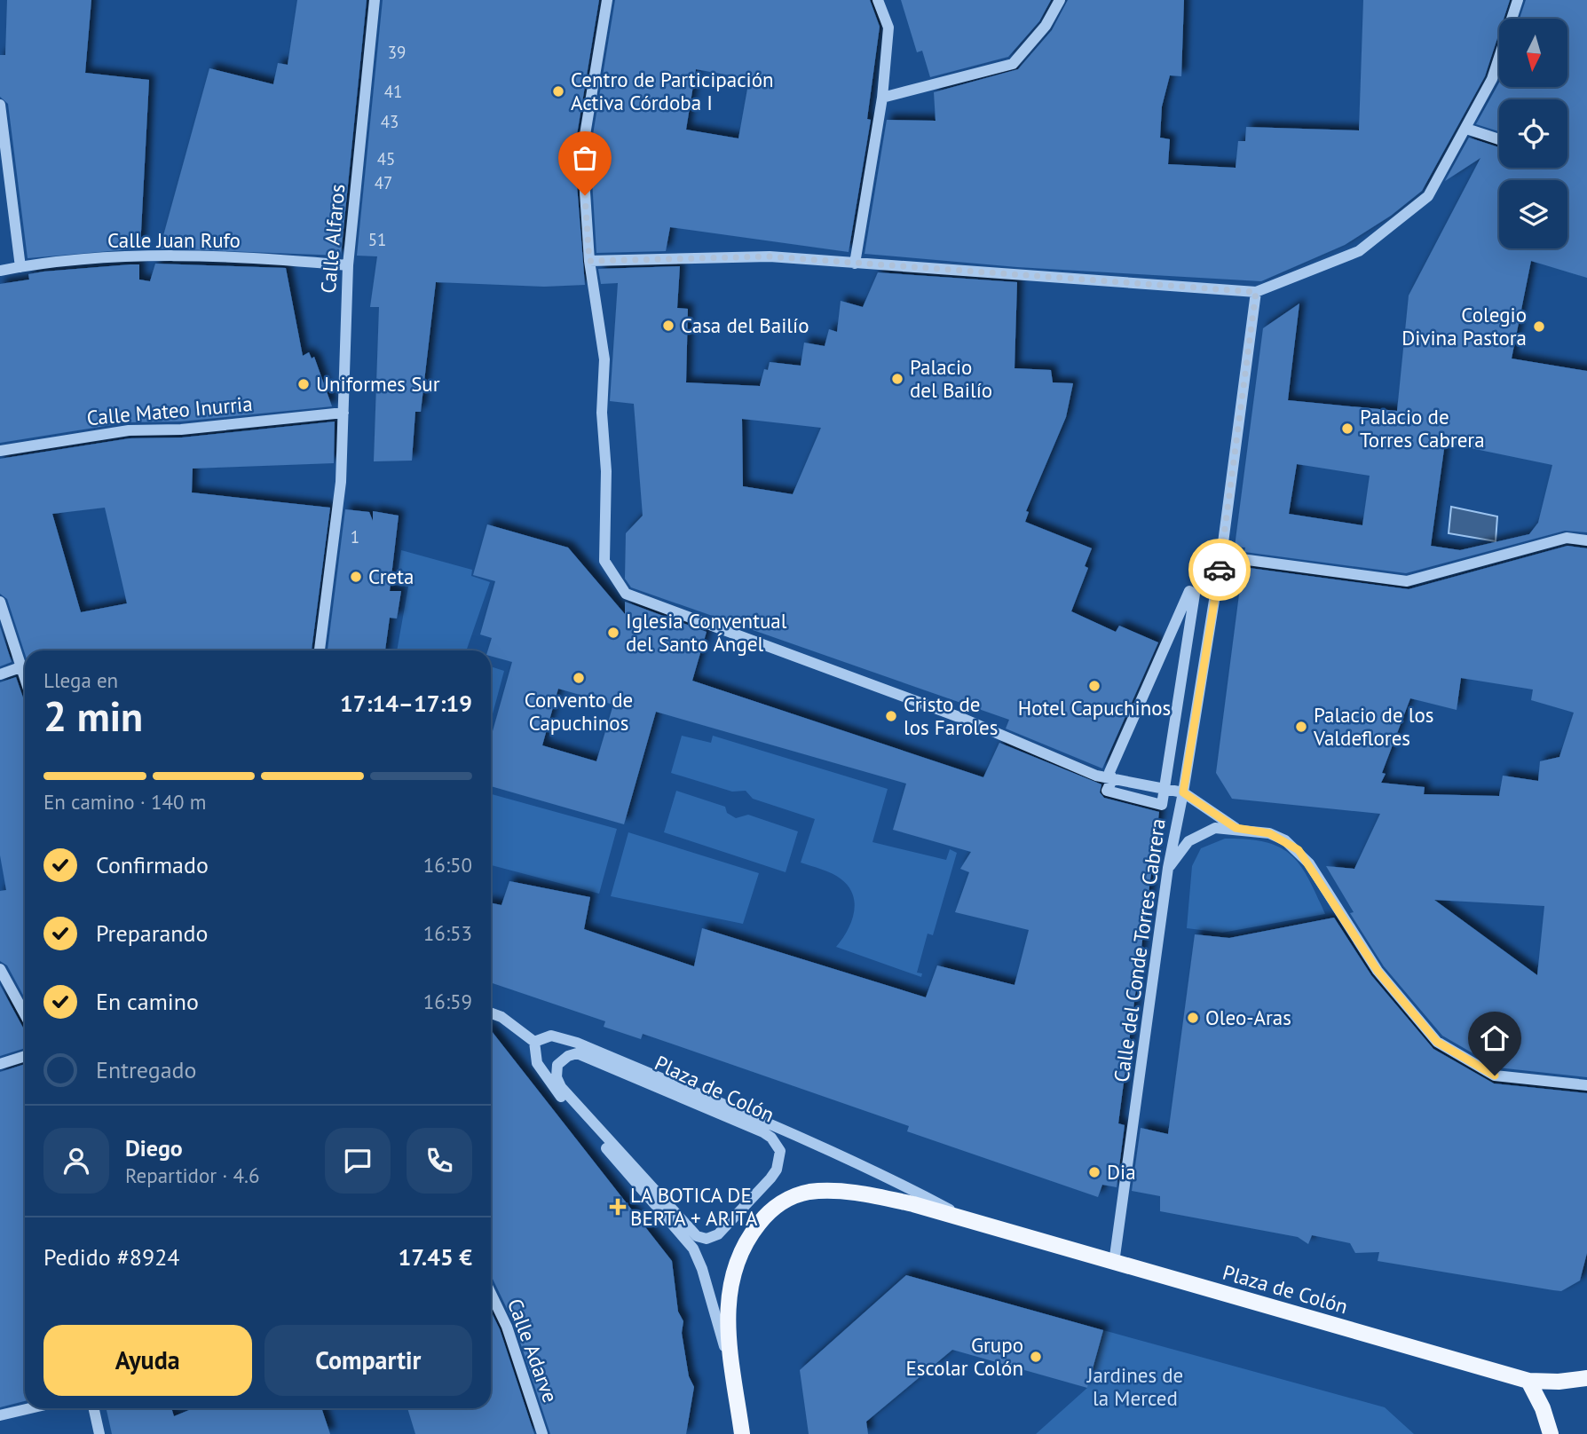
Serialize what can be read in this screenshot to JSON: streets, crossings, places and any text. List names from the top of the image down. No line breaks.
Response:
{"streets":{"main road":["Plaza de Colón"],"street":["Calle Alfaros","Calle Juan Rufo","Calle Mateo Inurria","Calle del Conde Torres Cabrera","Calle Adarve"]},"crossings":[["Calle Alfaros","Calle Juan Rufo"],["Calle Alfaros","Calle Mateo Inurria"],["Calle del Conde Torres Cabrera","Plaza de Colón"]],"parks":["Jardines de la Merced"],"places":{"other":["Centro de Participación Activa Córdoba I","Casa del Bailío","Colegio Divina Pastora","Palacio del Bailío","Uniformes Sur","Palacio de Torres Cabrera","Creta","Iglesia Conventual del Santo Ángel","Convento de Capuchinos","Hotel Capuchinos","Cristo de los Faroles","Palacio de los Valdeflores","Oleo-Aras","Dia","Grupo Escolar Colón"],"health":["LA BOTICA DE BERTA + ARITA"]},"house_numbers":["39","41","43","45","47","51","1"],"north":"bottom","page":{"heading":["2 min","Llega en","17:14–17:19"],"panel":["Diego","Repartidor · 4.6","Pedido #8924","17.45 €"],"bar":"En camino · 140 m","list":[["Confirmado","16:50"],["Preparando","16:53"],["En camino","16:59"],"Entregado"],"buttons":["Ayuda","Compartir"]}}
